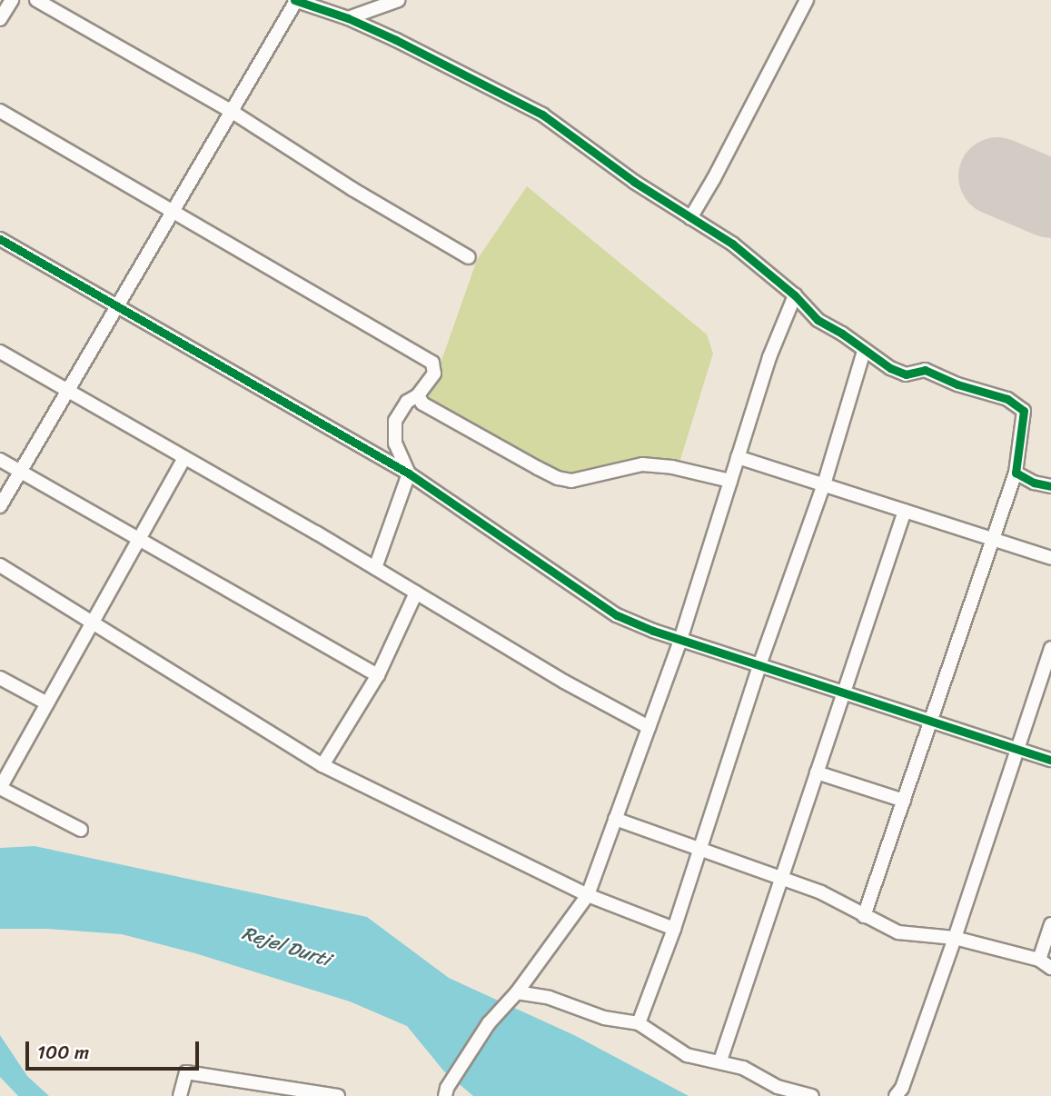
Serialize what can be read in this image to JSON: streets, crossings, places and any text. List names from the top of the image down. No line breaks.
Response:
{"water":["Rejel Durti"],"scale_bar":"100 m"}
